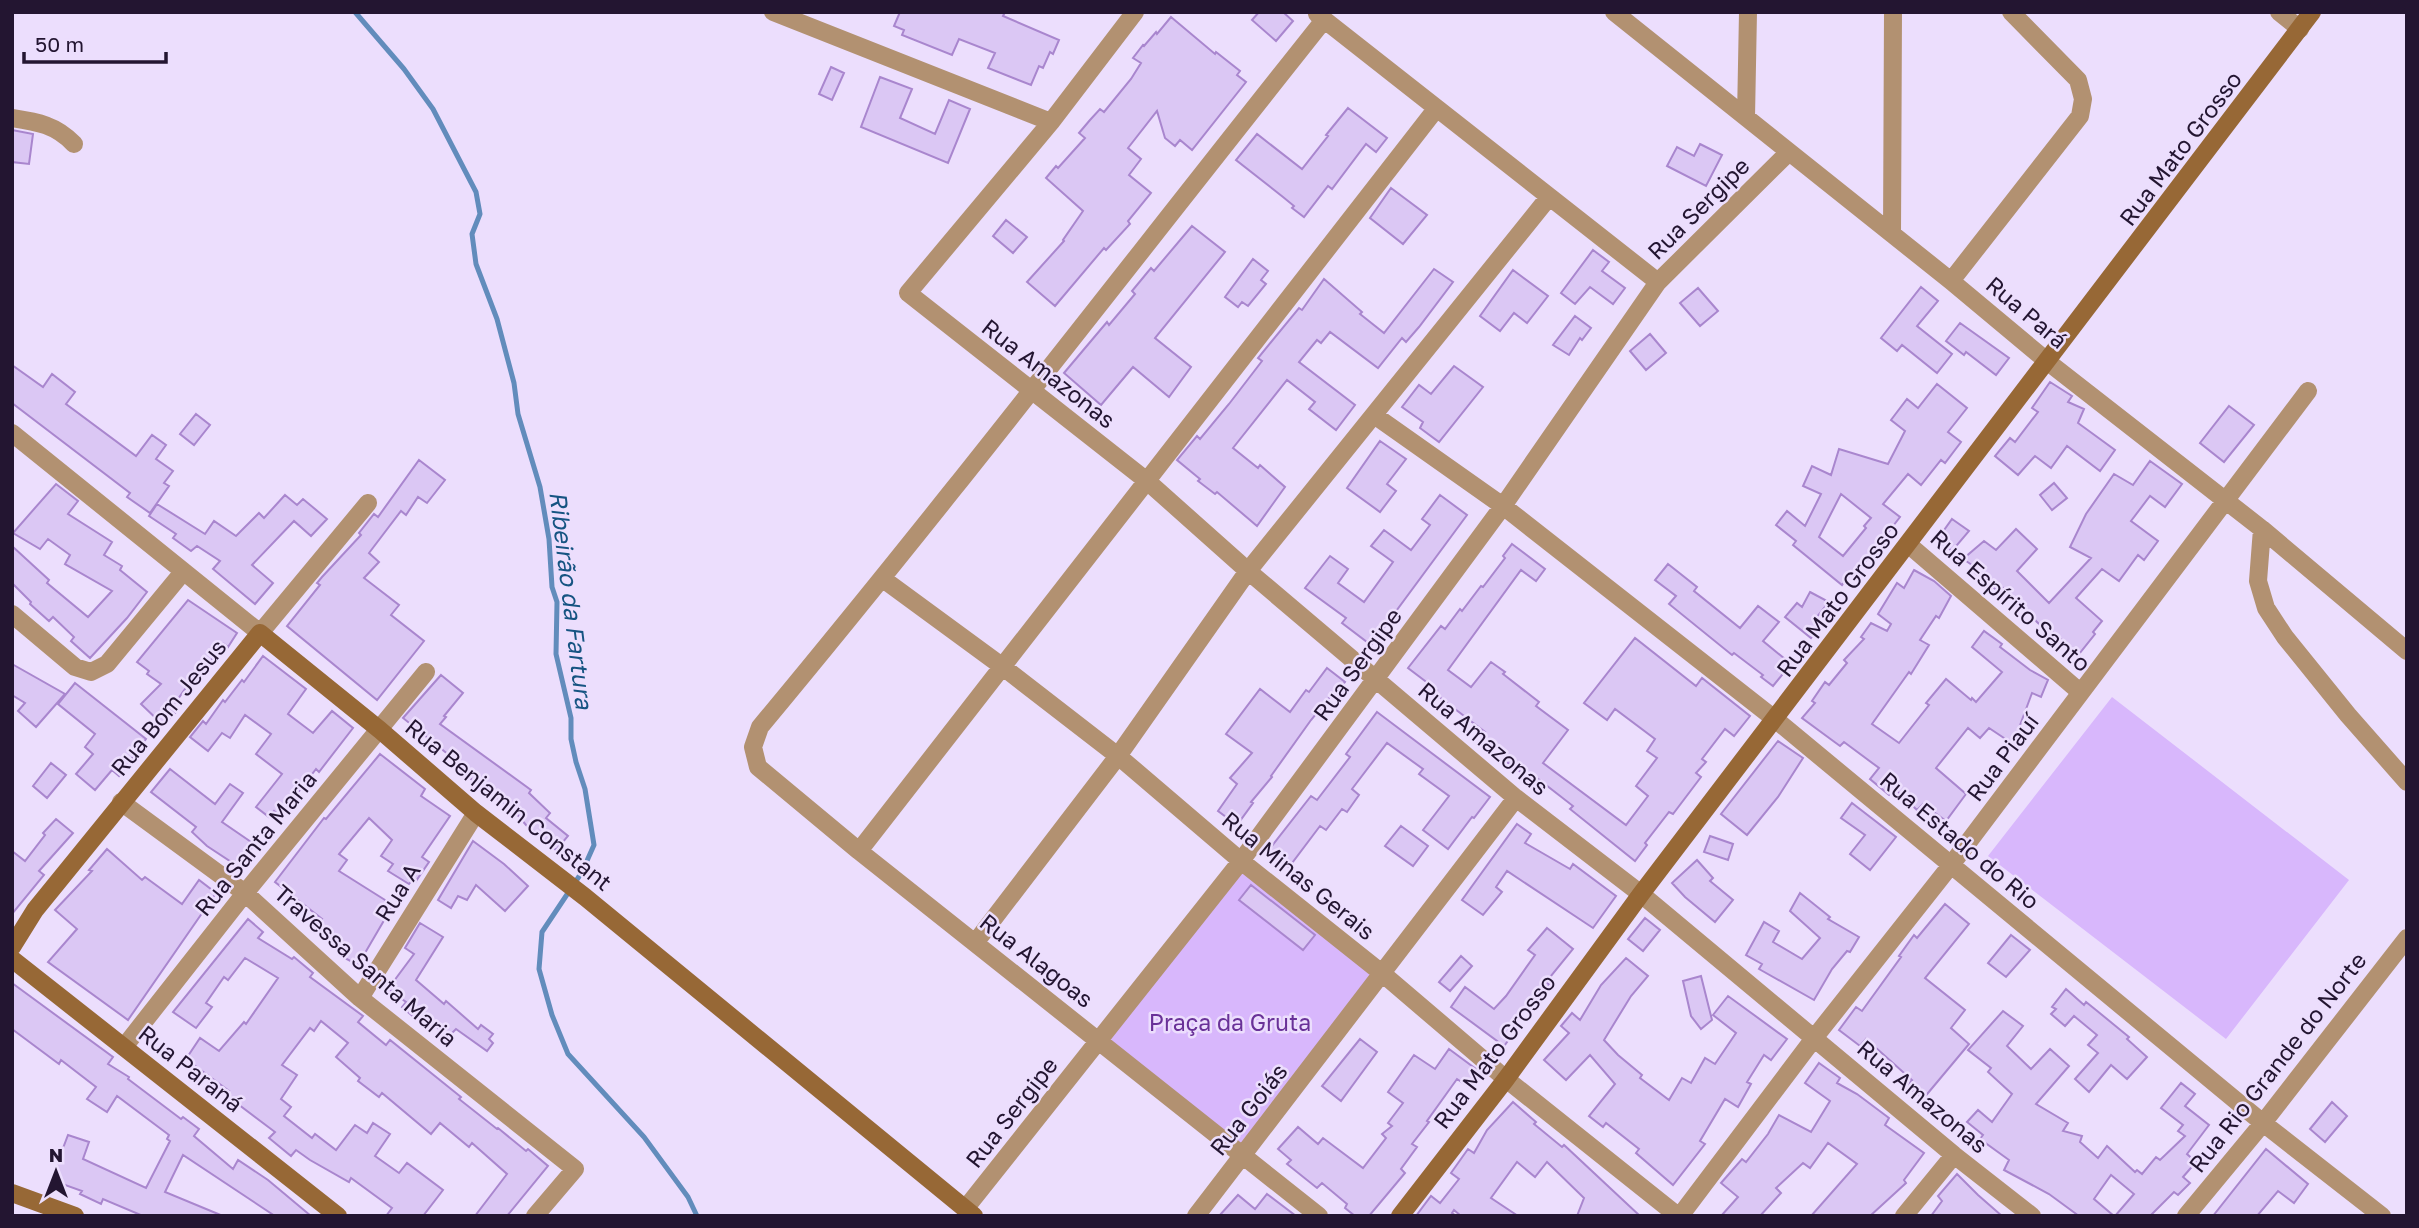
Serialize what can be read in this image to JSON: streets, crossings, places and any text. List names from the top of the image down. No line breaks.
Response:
{"streets":{"street":["Rua Mato Grosso","Rua Sergipe","Rua Pará","Rua Amazonas","Rua Espírito Santo","Rua Bom Jesus","Rua Piauí","Rua Benjamin Constant","Rua Estado do Rio","Rua Santa Maria","Rua Minas Gerais","Rua A","Rua Alagoas","Travessa Santa Maria","Rua Rio Grande do Norte","Rua Paraná","Rua Goiás"]},"crossings":[["Rua Mato Grosso","Rua Pará"],["Rua Mato Grosso","Rua Amazonas"],["Rua Mato Grosso","Rua Espírito Santo"],["Rua Mato Grosso","Rua Estado do Rio"],["Rua Mato Grosso","Rua Minas Gerais"],["Rua Sergipe","Rua Pará"],["Rua Sergipe","Rua Amazonas"],["Rua Sergipe","Rua Benjamin Constant"],["Rua Sergipe","Rua Estado do Rio"],["Rua Sergipe","Rua Minas Gerais"],["Rua Sergipe","Rua Alagoas"],["Rua Pará","Rua Piauí"],["Rua Amazonas","Rua Piauí"],["Rua Amazonas","Rua Goiás"],["Rua Espírito Santo","Rua Piauí"],["Rua Bom Jesus","Rua Benjamin Constant"],["Rua Bom Jesus","Travessa Santa Maria"],["Rua Piauí","Rua Estado do Rio"],["Rua Piauí","Rua Minas Gerais"],["Rua Benjamin Constant","Rua Santa Maria"],["Rua Benjamin Constant","Rua A"],["Rua Estado do Rio","Rua Rio Grande do Norte"],["Rua Santa Maria","Travessa Santa Maria"],["Rua Santa Maria","Rua Paraná"],["Rua Minas Gerais","Rua Alagoas"],["Rua Minas Gerais","Rua Goiás"],["Rua A","Travessa Santa Maria"],["Rua Alagoas","Rua Goiás"]],"water":["Ribeirão da Fartura"],"parks":["Praça da Gruta"],"scale_bar":"50 m","north":"top"}
